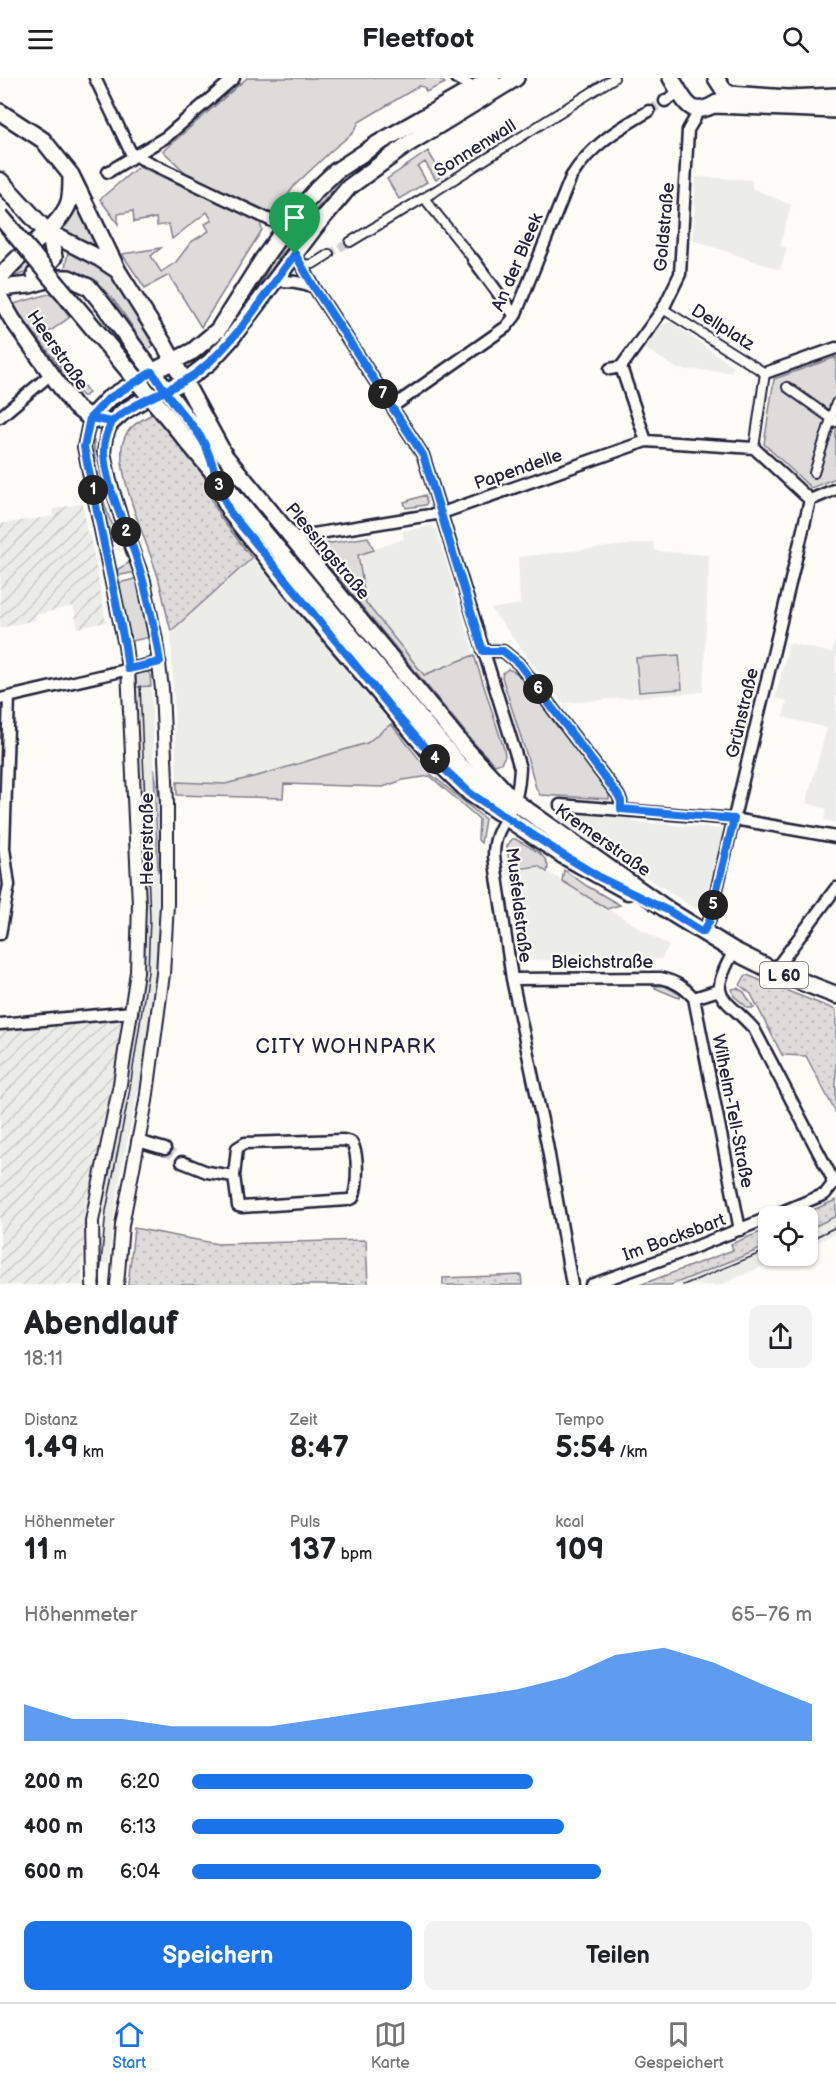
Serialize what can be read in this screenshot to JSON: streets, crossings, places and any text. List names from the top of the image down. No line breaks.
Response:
{"streets":{"main road":["Heerstraße","Plessingstraße","Kremerstraße","L 60"],"street":["Sonnenwall","Goldstraße","An der Bleek","Dellplatz","Papendelle","Grünstraße","Musfeldstraße","Bleichstraße","Wilhelm-Tell-Straße","Im Bocksbart"]},"crossings":[["Goldstraße","Dellplatz"],["Goldstraße","Papendelle"],["An der Bleek","Musfeldstraße"],["Dellplatz","Papendelle"],["Papendelle","Plessingstraße"],["Papendelle","Musfeldstraße"],["Plessingstraße","Kremerstraße"],["Plessingstraße","Musfeldstraße"],["Plessingstraße","L 60"],["Grünstraße","Kremerstraße"],["Kremerstraße","Musfeldstraße"],["Kremerstraße","L 60"],["Musfeldstraße","Bleichstraße"],["Musfeldstraße","L 60"],["Bleichstraße","Wilhelm-Tell-Straße"],["Wilhelm-Tell-Straße","Im Bocksbart"]],"districts":["CITY WOHNPARK"],"page":{"header":"Fleetfoot","pins":["7","3","1","2","6","4","5"],"heading":["Abendlauf","18:11"],"stats":[["Distanz","1.49 km"],["Zeit","8:47"],["Tempo","5:54 /km"],["Höhenmeter","11 m"],["Puls","137 bpm"],["kcal","109"]],"chart":["Höhenmeter","65–76 m"],"list":[{"name":"200 m","note":"6:20"},{"name":"400 m","note":"6:13"},{"name":"600 m","note":"6:04"}],"buttons":["Speichern","Teilen"],"tabs":["Start","Karte","Gespeichert"]}}
